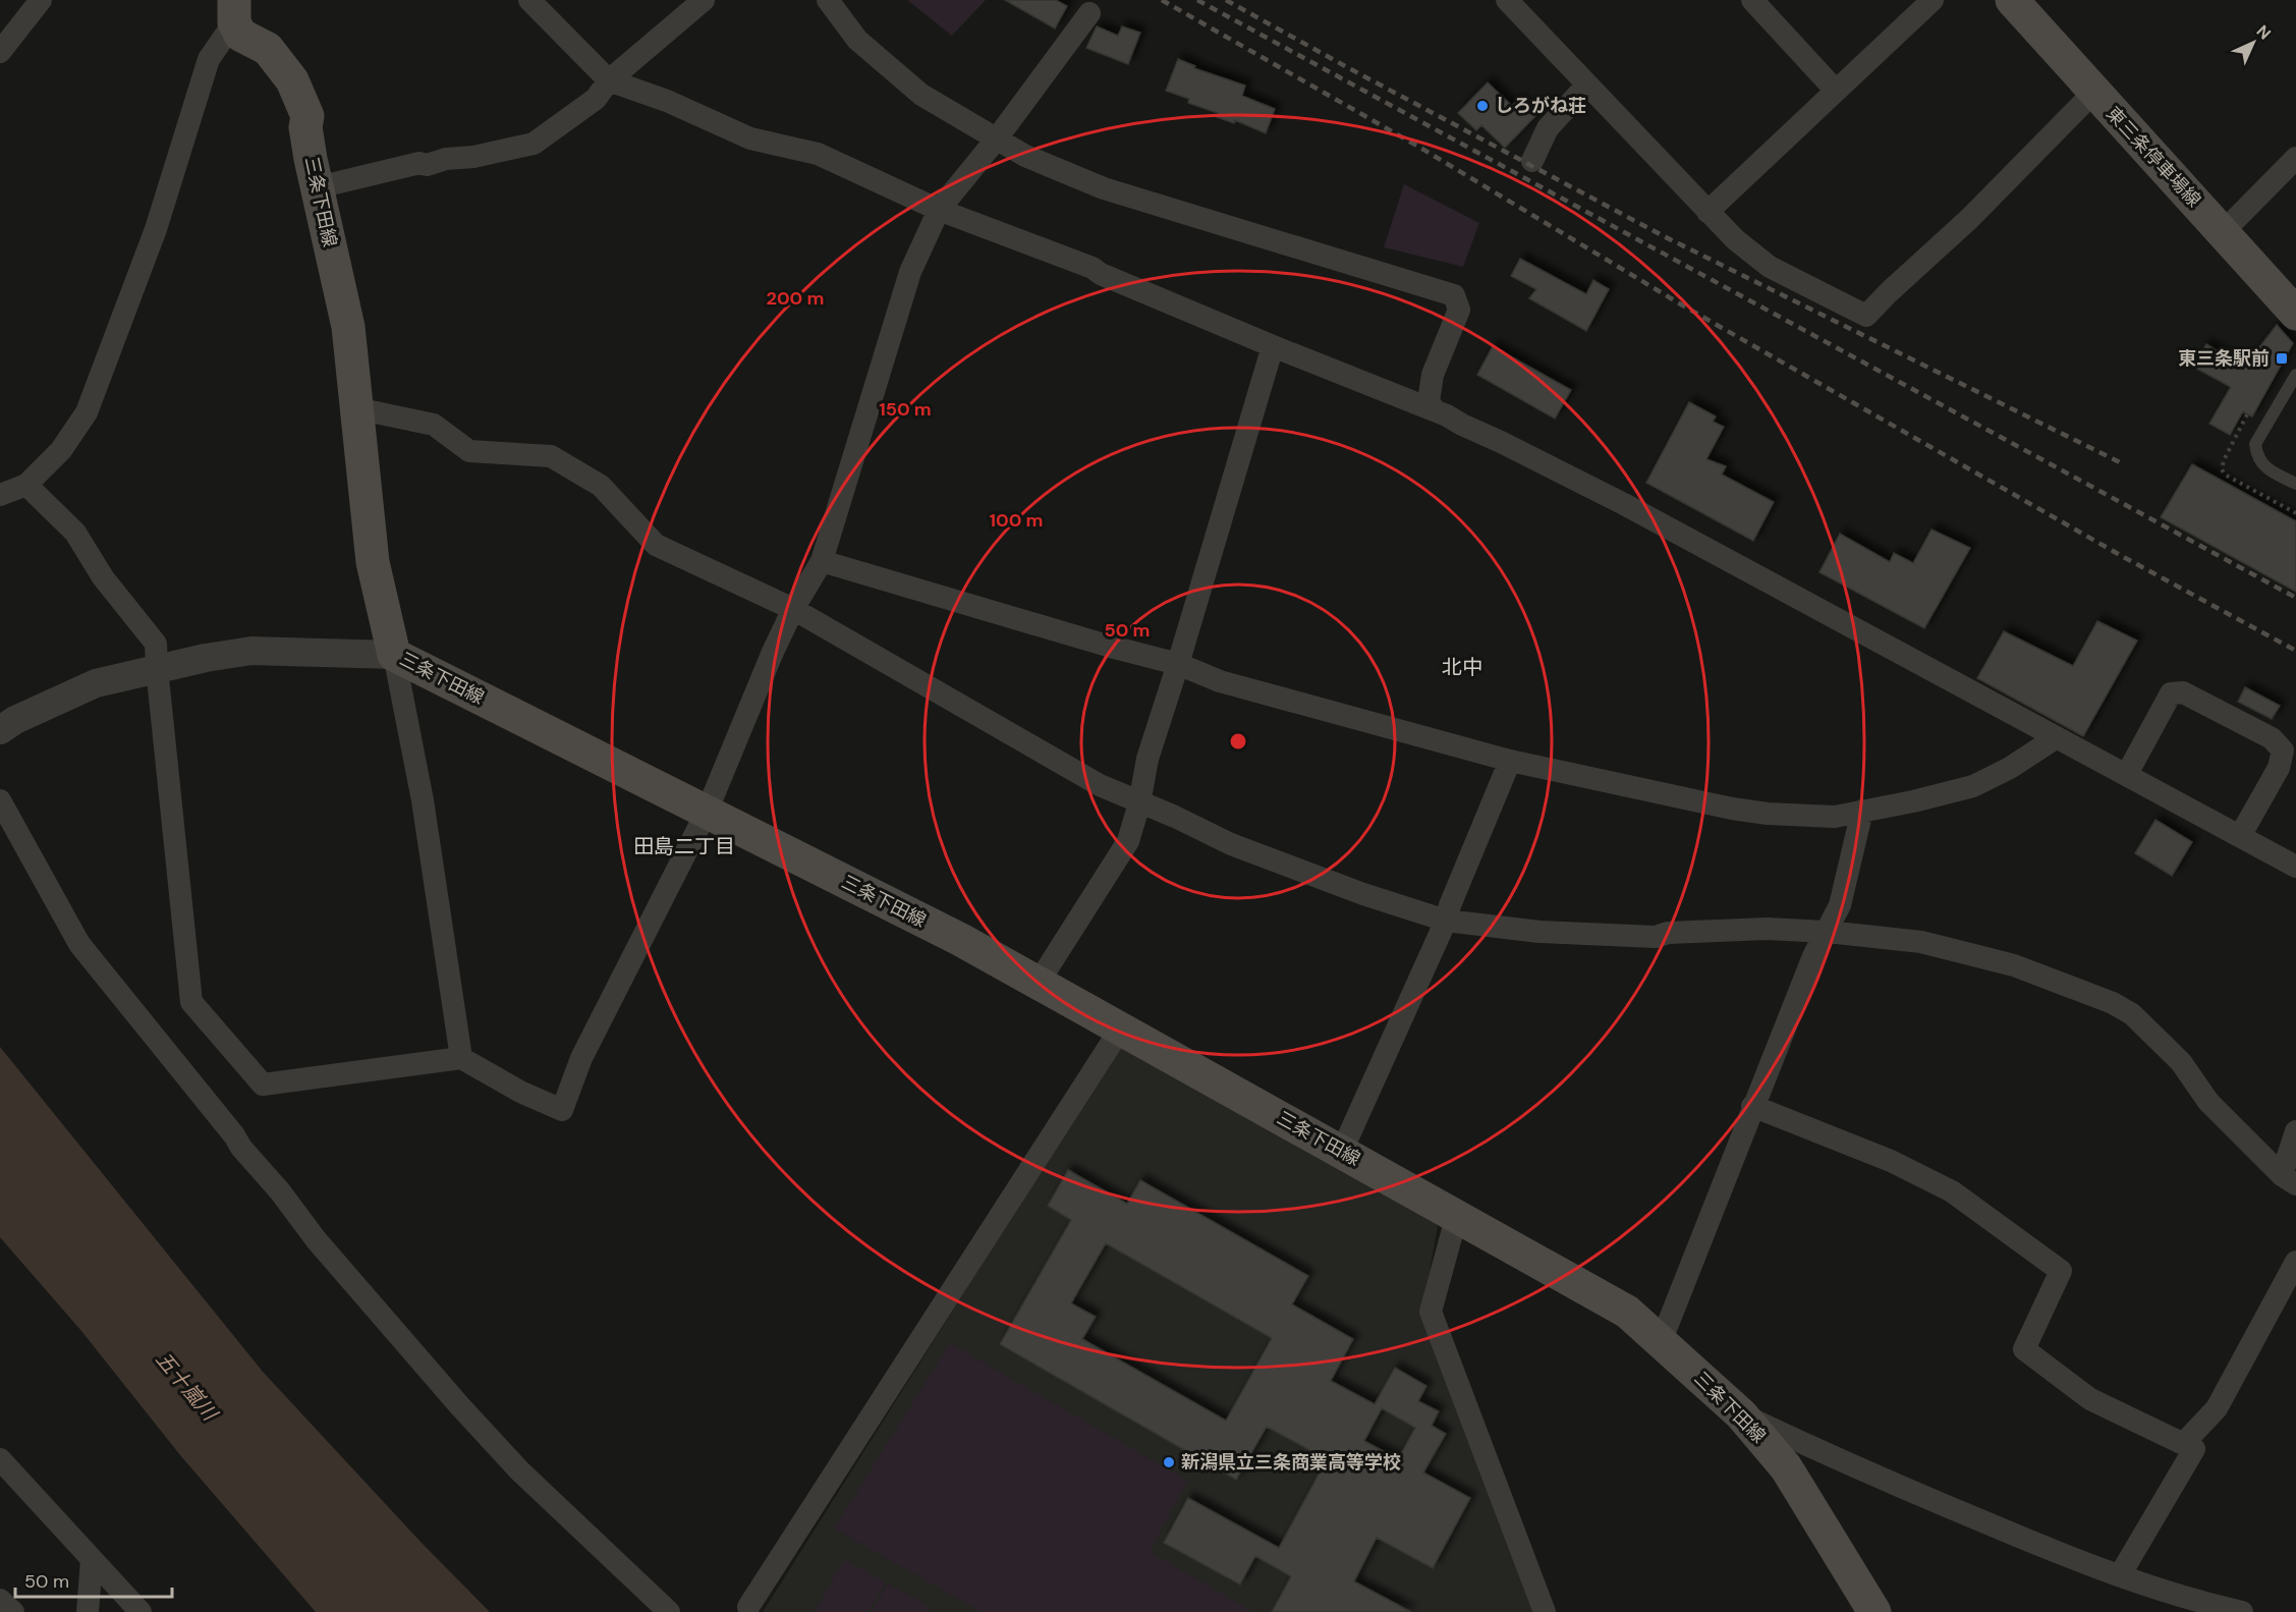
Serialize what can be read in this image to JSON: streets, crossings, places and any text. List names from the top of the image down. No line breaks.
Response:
{"streets":{"main road":["東三条停車場線","三条下田線"]},"districts":["北中","田島二丁目"],"water":["五十嵐川"],"places":{"other":["しろがね荘","新潟県立三条商業高等学校"],"transit":["東三条駅前"]},"scale_bar":"50 m","north":"top right","rings":["200 m","150 m","100 m","50 m"]}
